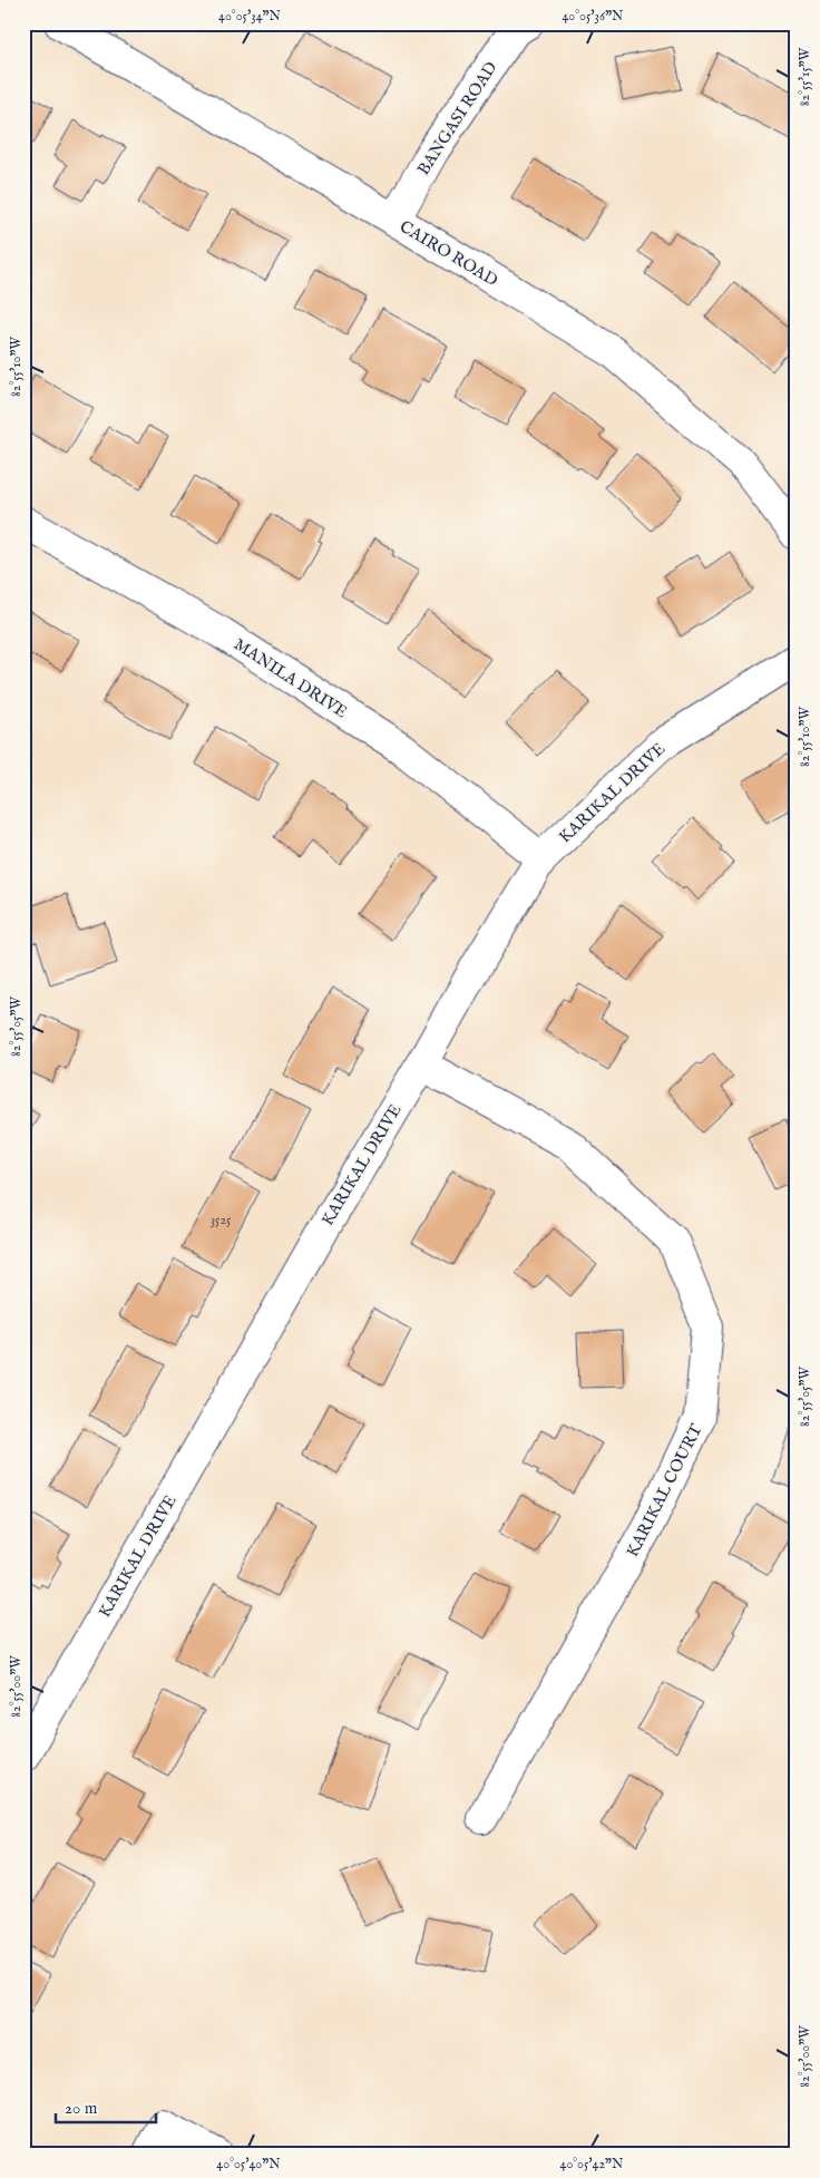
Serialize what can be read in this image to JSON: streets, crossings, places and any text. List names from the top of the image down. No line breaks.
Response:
{"streets":{"street":["BANGASI ROAD","CAIRO ROAD","MANILA DRIVE","KARIKAL DRIVE","KARIKAL COURT"]},"crossings":[["BANGASI ROAD","CAIRO ROAD"],["MANILA DRIVE","KARIKAL DRIVE"],["KARIKAL DRIVE","KARIKAL COURT"]],"house_numbers":["3525"],"scale_bar":"20 m","coordinates":["40°05'34\"N","40°05'36\"N","82°55'15\"W","82°55'10\"W","82°55'05\"W","82°55'00\"W","40°05'40\"N","40°05'42\"N"]}
